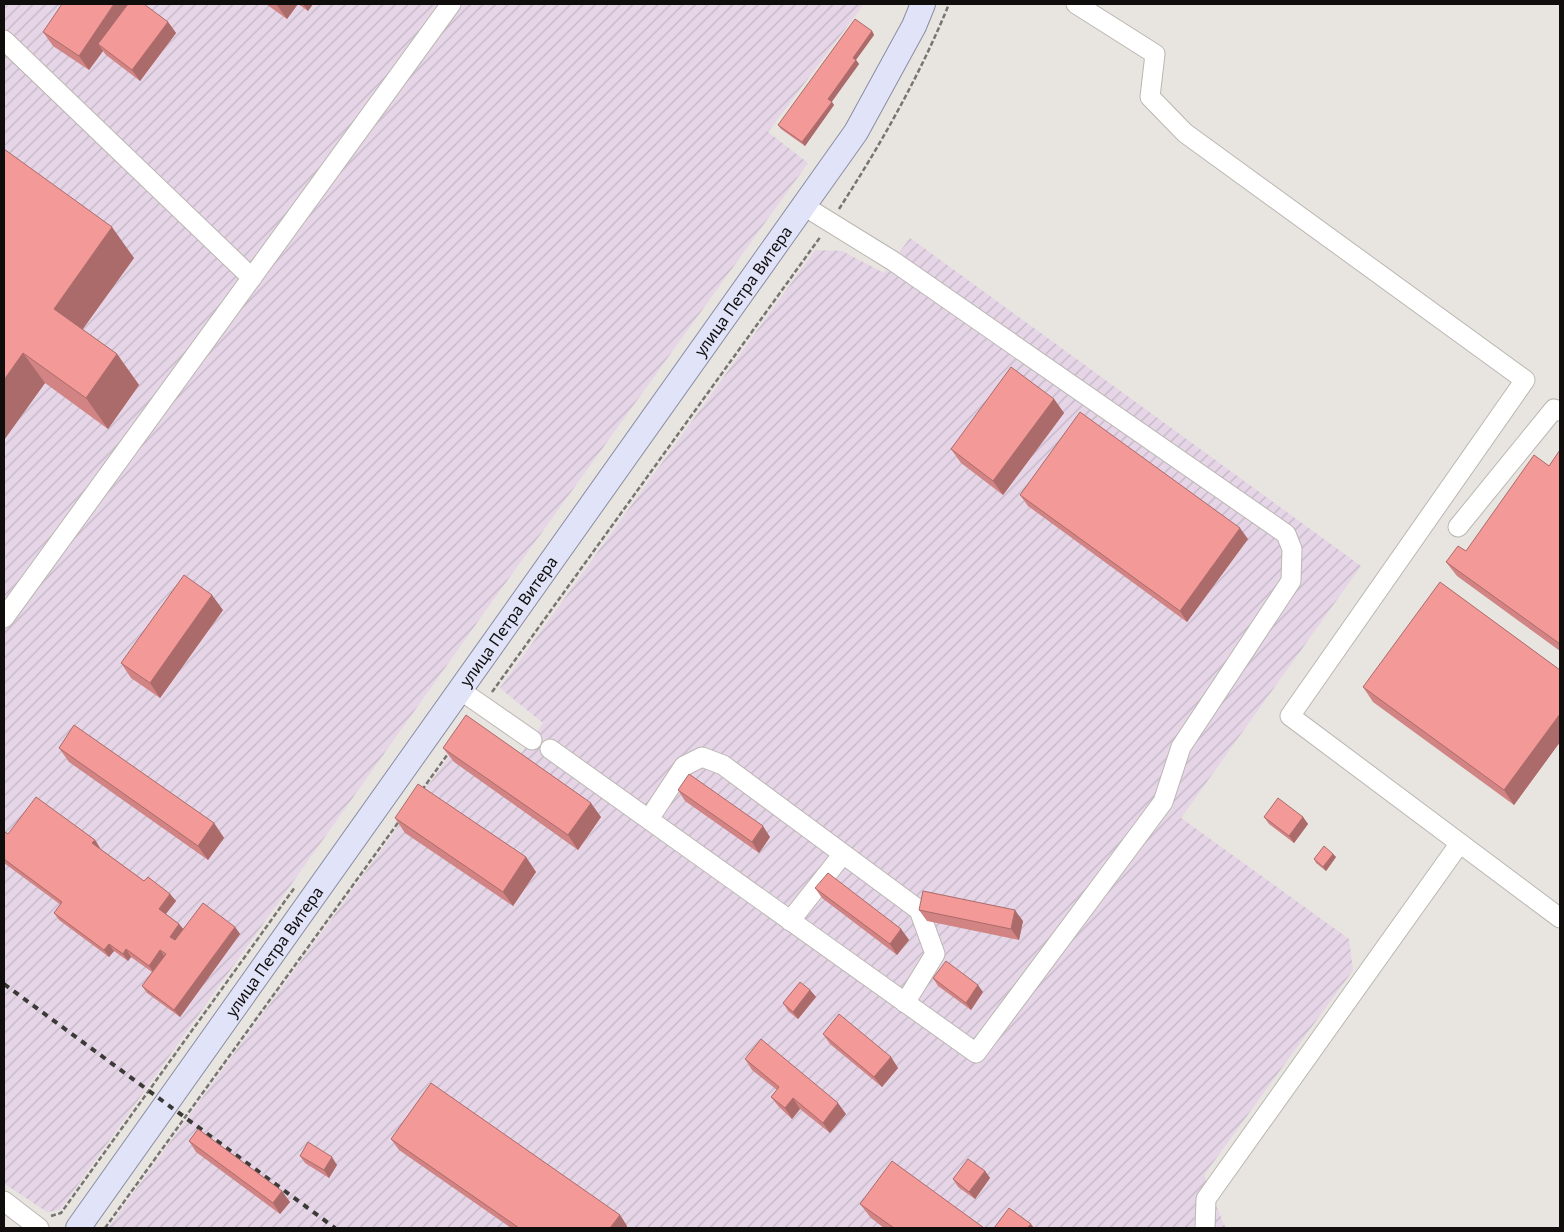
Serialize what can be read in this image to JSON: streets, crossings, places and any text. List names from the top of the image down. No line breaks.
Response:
{"streets":{"main road":["улица Петра Витера"]}}
